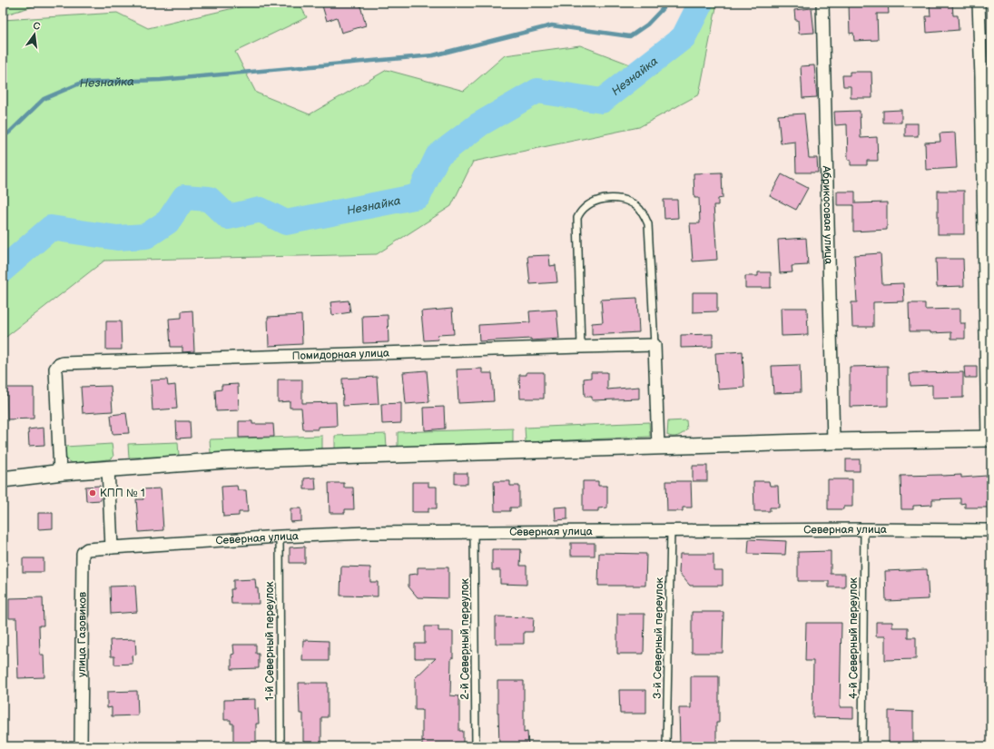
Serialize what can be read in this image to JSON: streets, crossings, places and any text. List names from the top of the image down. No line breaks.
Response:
{"streets":{"street":["Абрикосовая улица","Помидорная улица","Северная улица","улица Газовиков"],"lane":["3-й Северный переулок","4-й Северный переулок","2-й Северный переулок","1-й Северный переулок"]},"crossings":[["Северная улица","улица Газовиков"],["Северная улица","3-й Северный переулок"],["Северная улица","4-й Северный переулок"],["Северная улица","2-й Северный переулок"],["Северная улица","1-й Северный переулок"]],"water":["Незнайка"],"places":["КПП № 1"],"north":"top"}
